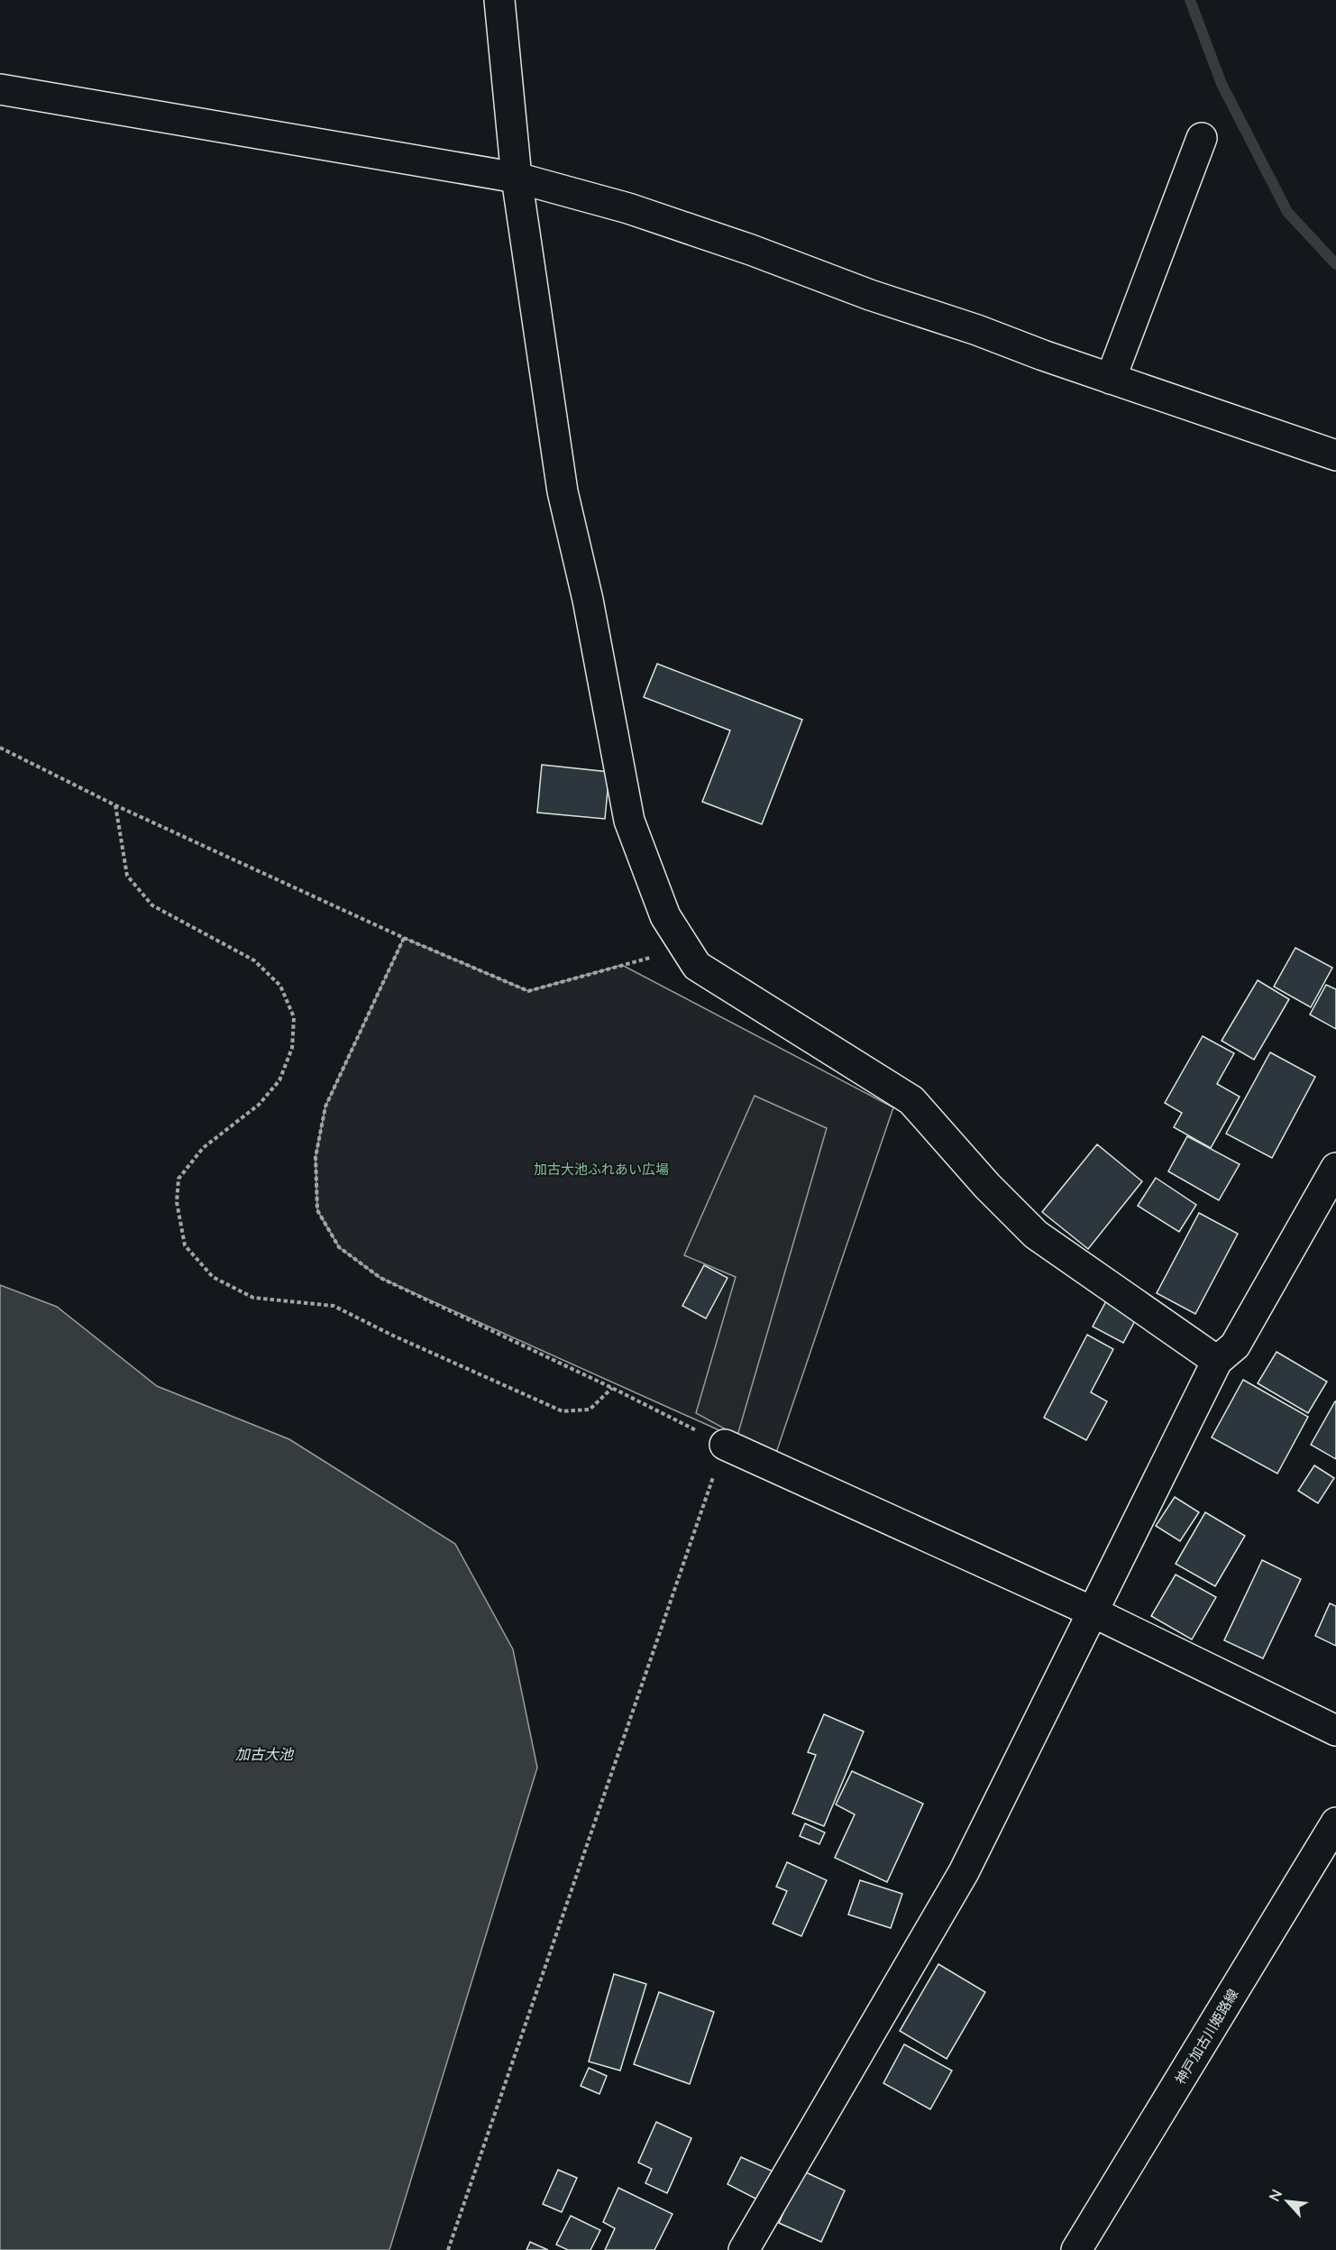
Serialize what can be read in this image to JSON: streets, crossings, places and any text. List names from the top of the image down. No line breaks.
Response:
{"streets":{"street":["神戸加古川姫路線"]},"water":["加古大池"],"parks":["加古大池ふれあい広場"],"north":"top left"}
